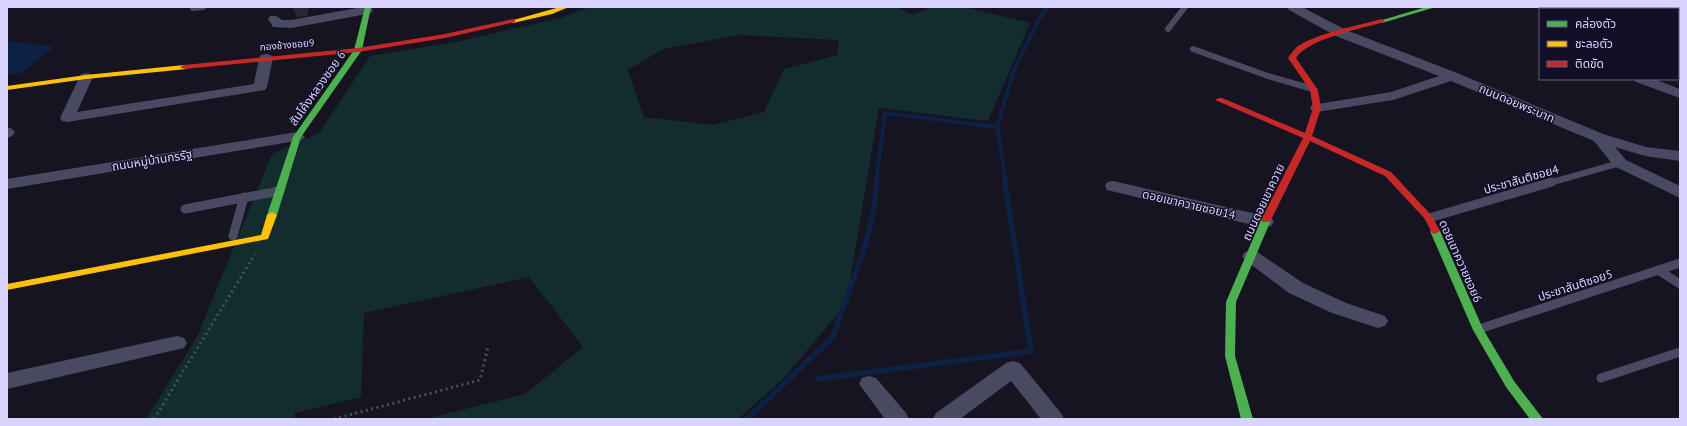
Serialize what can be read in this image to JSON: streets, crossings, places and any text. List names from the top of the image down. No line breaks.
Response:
{"streets":{"street":["กองช้างซอย9","สันโค้งหลวงซอย 6","ถนนดอยพระบาท","ถนนหมู่บ้านกรรัฐ","ถนนดอยเขาควาย","ดอยเขาควายซอย14","ดอยเขาควายซอย6"],"lane":["ประชาสันติซอย4","ประชาสันติซอย5"]},"crossings":[["กองช้างซอย9","สันโค้งหลวงซอย 6"],["สันโค้งหลวงซอย 6","ถนนหมู่บ้านกรรัฐ"],["ถนนดอยพระบาท","ประชาสันติซอย4"],["ถนนดอยพระบาท","ถนนดอยเขาควาย"],["ประชาสันติซอย4","ดอยเขาควายซอย6"],["ถนนดอยเขาควาย","ดอยเขาควายซอย14"],["ถนนดอยเขาควาย","ดอยเขาควายซอย6"],["ดอยเขาควายซอย6","ประชาสันติซอย5"]],"legend":["คล่องตัว","ชะลอตัว","ติดขัด"]}
